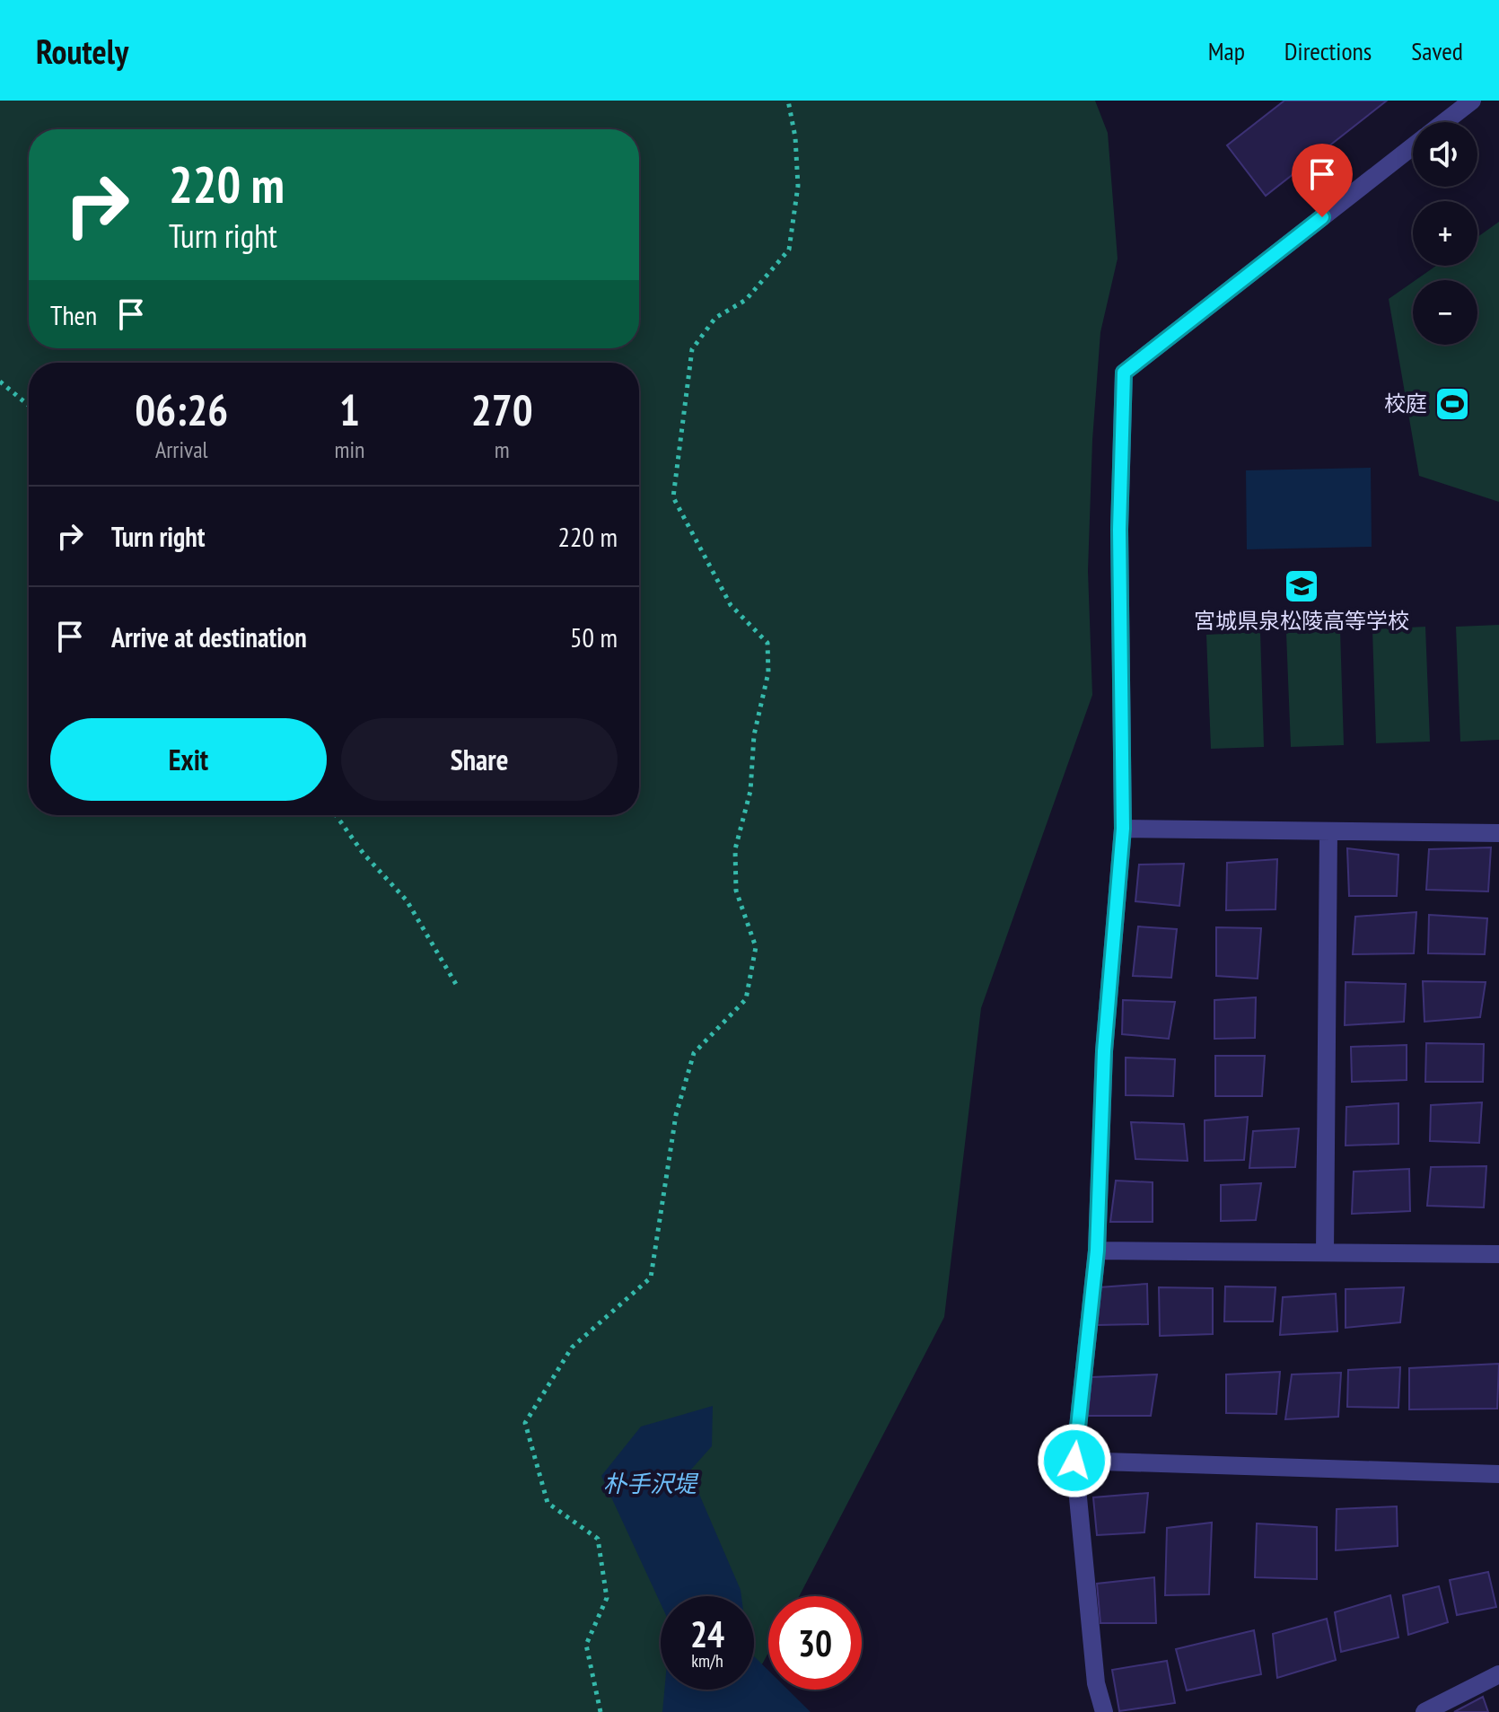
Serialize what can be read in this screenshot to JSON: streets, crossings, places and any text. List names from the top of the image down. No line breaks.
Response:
{"water":["朴手沢堤"],"places":{"sports":["校庭"],"school or university":["宮城県泉松陵高等学校"]},"page":{"header":"Routely","nav":["Map","Directions","Saved"],"map_buttons":["+","−"],"turn":["220 m","Turn right"],"then":"Then","eta":["06:26","Arrival","1","min","270","m"],"list":[{"name":"Turn right","value":"220 m"},{"name":"Arrive at destination","value":"50 m"}],"buttons":["Exit","Share"],"speed":"24 km/h","limit":"30"}}
